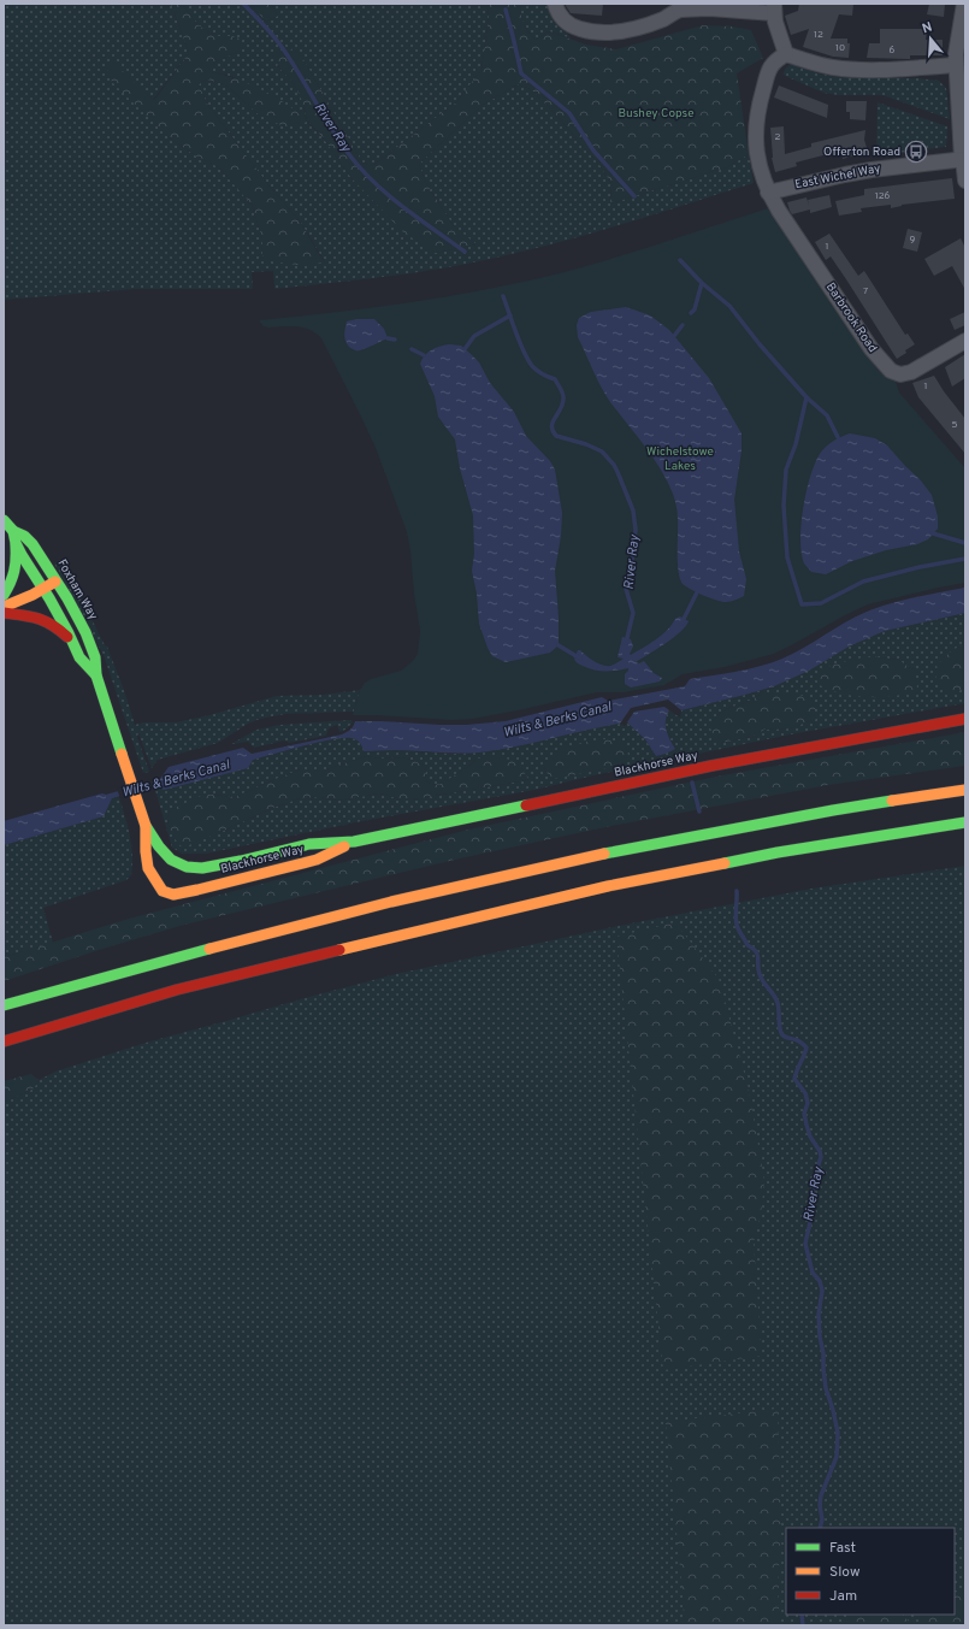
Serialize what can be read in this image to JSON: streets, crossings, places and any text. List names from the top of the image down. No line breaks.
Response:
{"streets":{"main road":["Foxham Way","Blackhorse Way"],"street":["East Wichel Way","Barbrook Road"]},"crossings":[["East Wichel Way","Barbrook Road"],["Foxham Way","Blackhorse Way"]],"water":["River Ray","Wilts & Berks Canal"],"parks":["Bushey Copse","Wichelstowe Lakes"],"places":{"bus stop":["Offerton Road"]},"house_numbers":["12","10","6","2","126","9","1","7","1","5"],"legend":["Fast","Slow","Jam"],"north":"top"}
